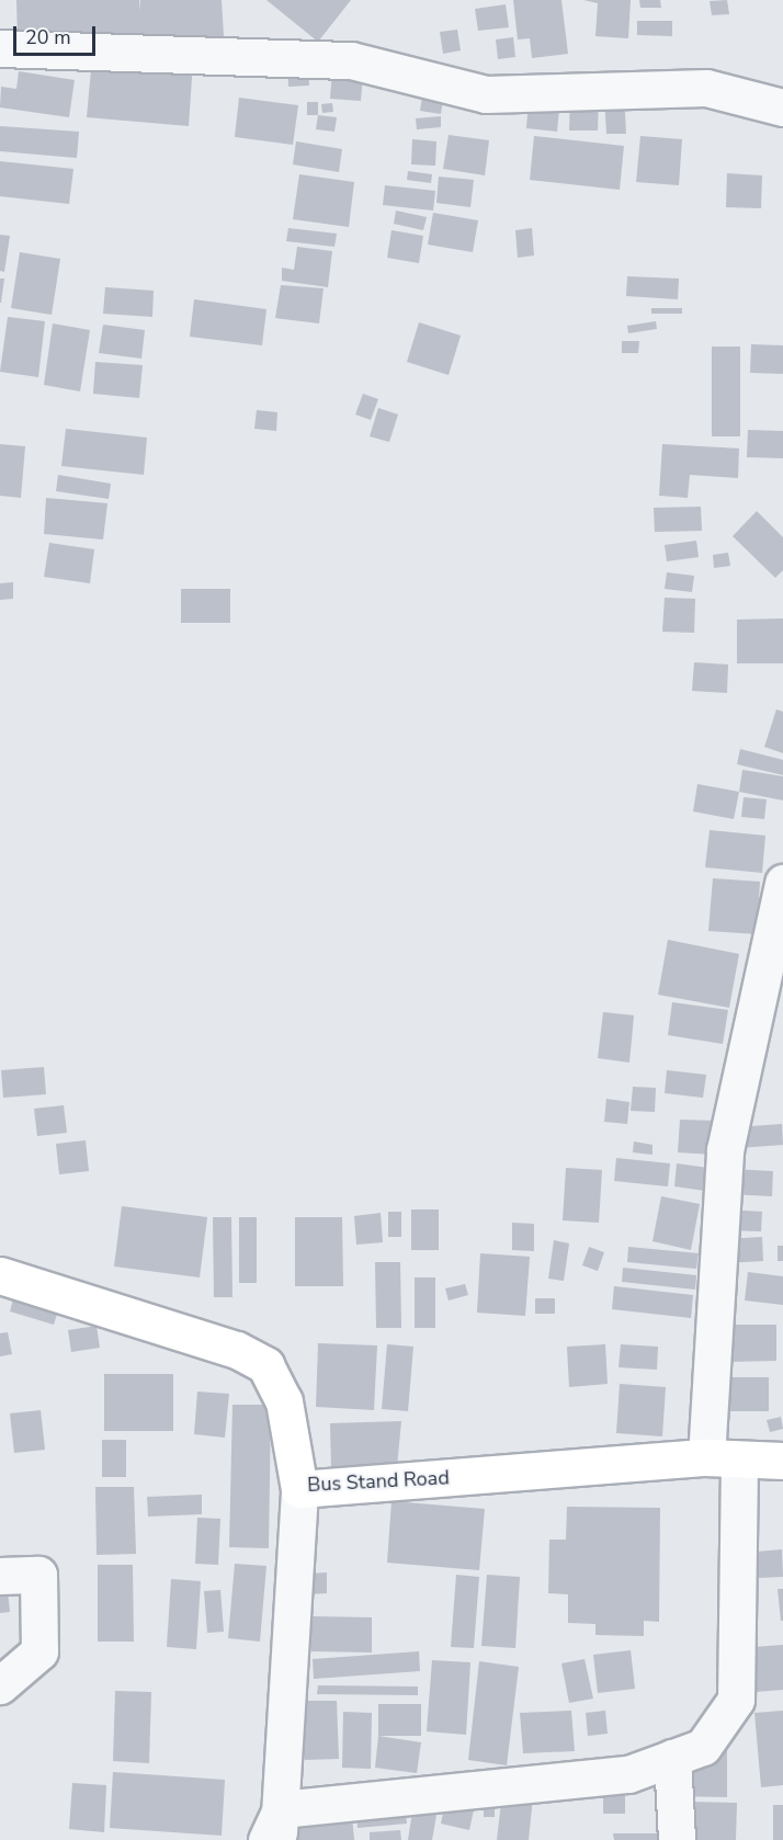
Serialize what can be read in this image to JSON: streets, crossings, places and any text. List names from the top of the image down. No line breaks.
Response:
{"streets":{"main road":["Bus Stand Road"]},"scale_bar":"20 m"}
